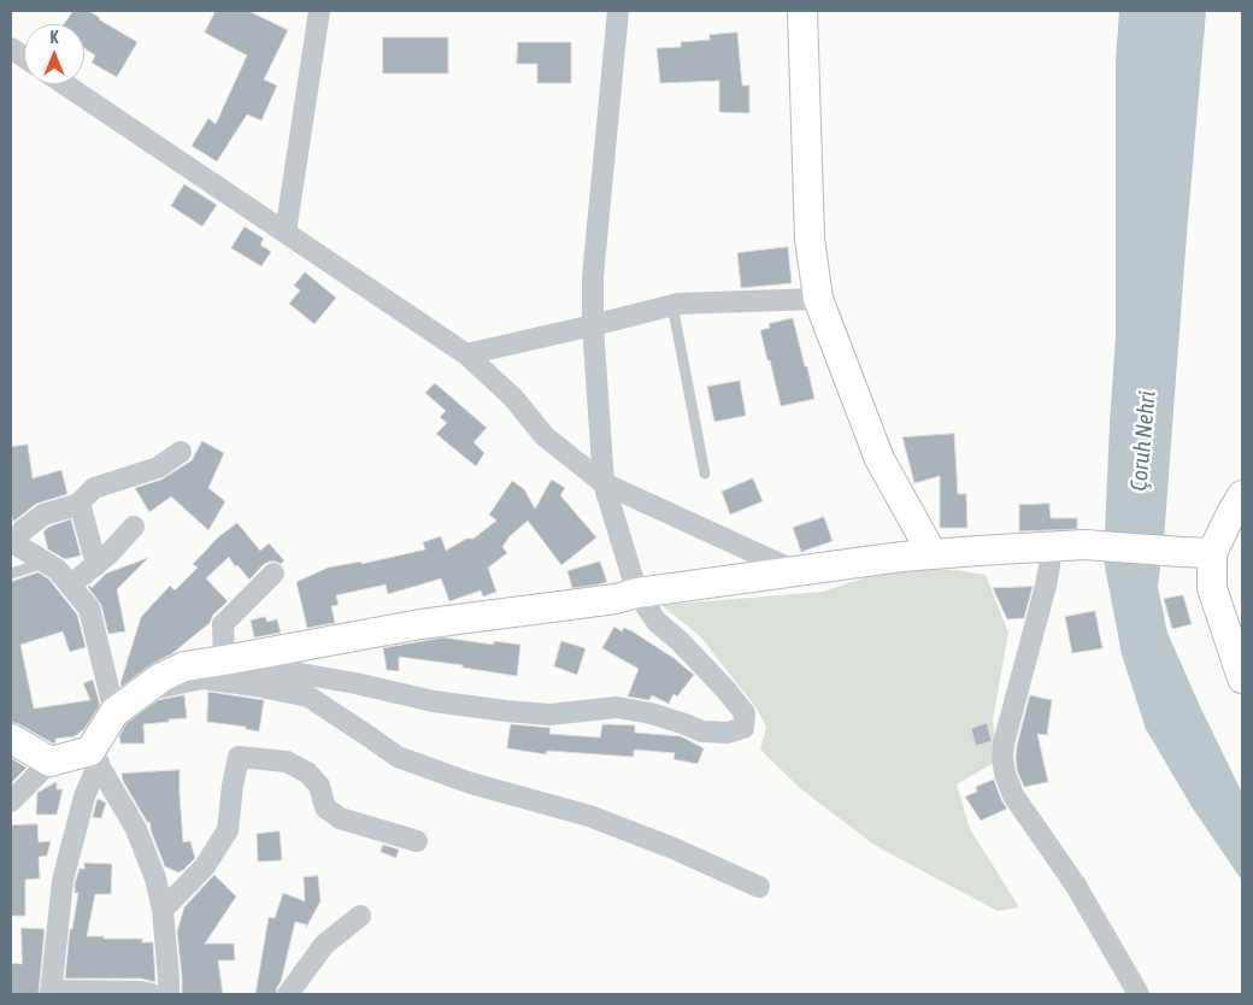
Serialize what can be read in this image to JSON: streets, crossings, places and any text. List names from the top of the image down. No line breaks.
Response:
{"water":["Çoruh Nehri"],"north":"top"}
